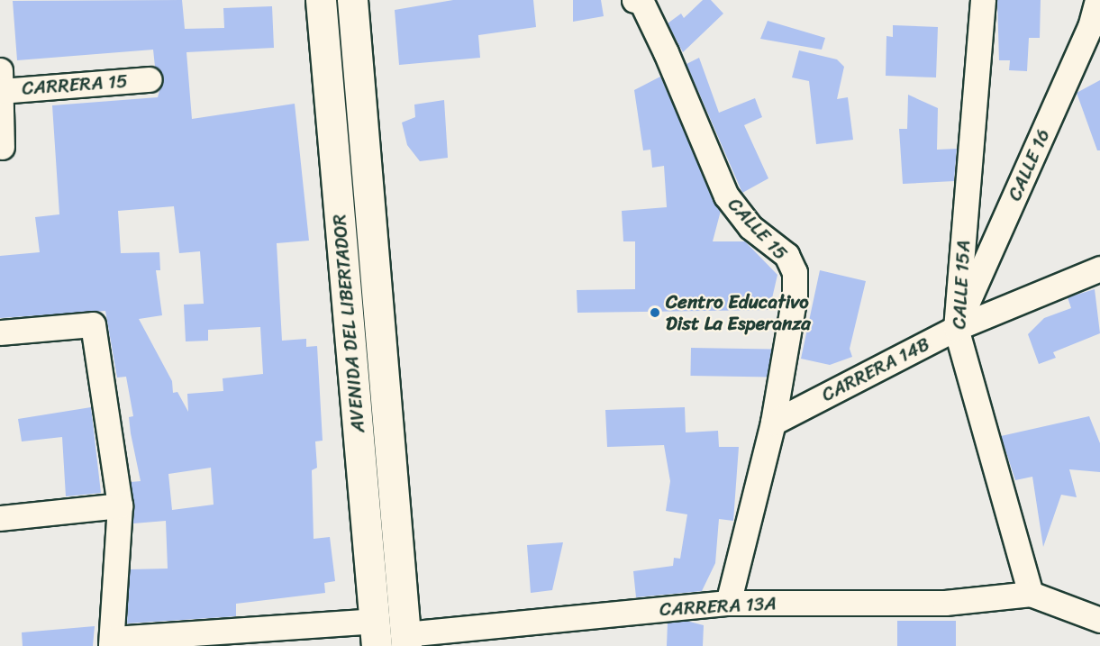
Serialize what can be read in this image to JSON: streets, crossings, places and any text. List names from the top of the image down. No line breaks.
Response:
{"streets":{"main road":["AVENIDA DEL LIBERTADOR"],"street":["CARRERA 15","CALLE 16","CALLE 15","CALLE 15A","CARRERA 14B","CARRERA 13A"]},"crossings":[["CALLE 16","CALLE 15A"],["CALLE 16","CARRERA 14B"],["CALLE 15","CARRERA 14B"],["CALLE 15","CARRERA 13A"],["CALLE 15A","CARRERA 14B"],["CALLE 15A","CARRERA 13A"],["AVENIDA DEL LIBERTADOR","CARRERA 13A"]],"places":["Centro Educativo Dist La Esperanza"]}
